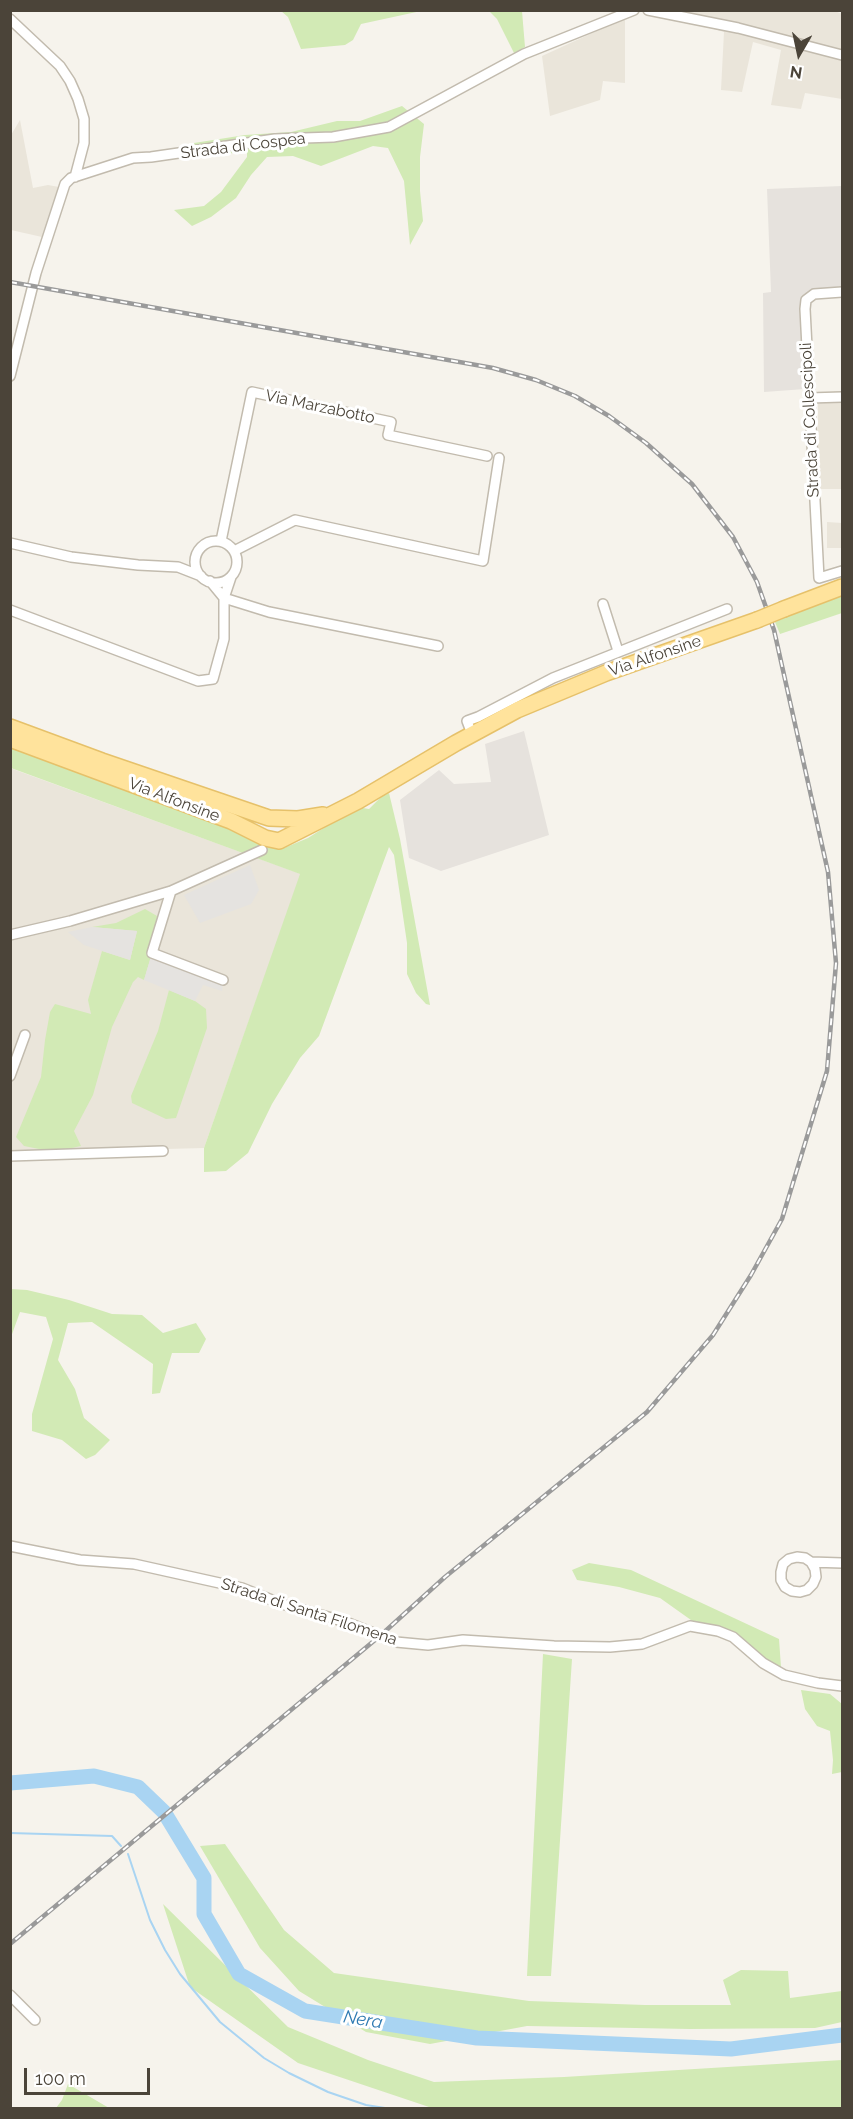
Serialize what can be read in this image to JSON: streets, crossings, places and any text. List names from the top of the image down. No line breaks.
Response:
{"streets":{"main road":["Via Alfonsine"],"street":["Strada di Cospea","Via Marzabotto","Strada di Collescipoli","Strada di Santa Filomena"]},"water":["Nera"],"scale_bar":"100 m","north":"bottom"}
